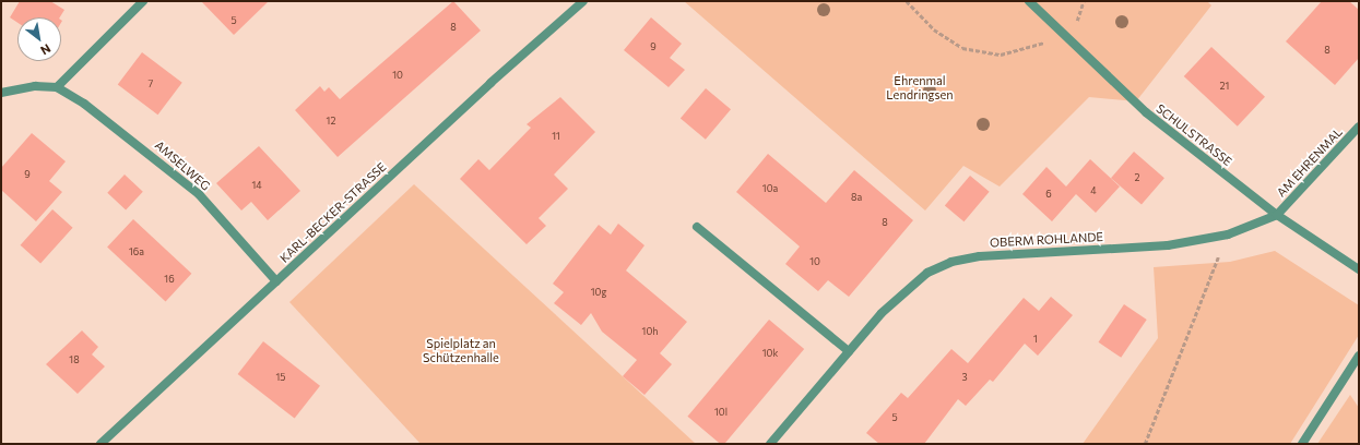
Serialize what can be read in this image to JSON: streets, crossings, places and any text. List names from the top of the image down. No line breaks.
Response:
{"streets":{"street":["SCHULSTRASSE","AM EHRENMAL","AMSELWEG","KARL-BECKER-STRASSE","OBERM ROHLANDE"]},"crossings":[["SCHULSTRASSE","AM EHRENMAL"],["SCHULSTRASSE","OBERM ROHLANDE"],["AM EHRENMAL","OBERM ROHLANDE"],["AMSELWEG","KARL-BECKER-STRASSE"]],"parks":["Ehrenmal Lendringsen","Spielplatz an Schützenhalle"],"house_numbers":["5","8","9","8","10","7","21","12","11","9","2","14","10a","4","6","8a","8","16a","10","16","10g","10h","1","10k","18","15","3","10l","5"],"north":"bottom right"}
